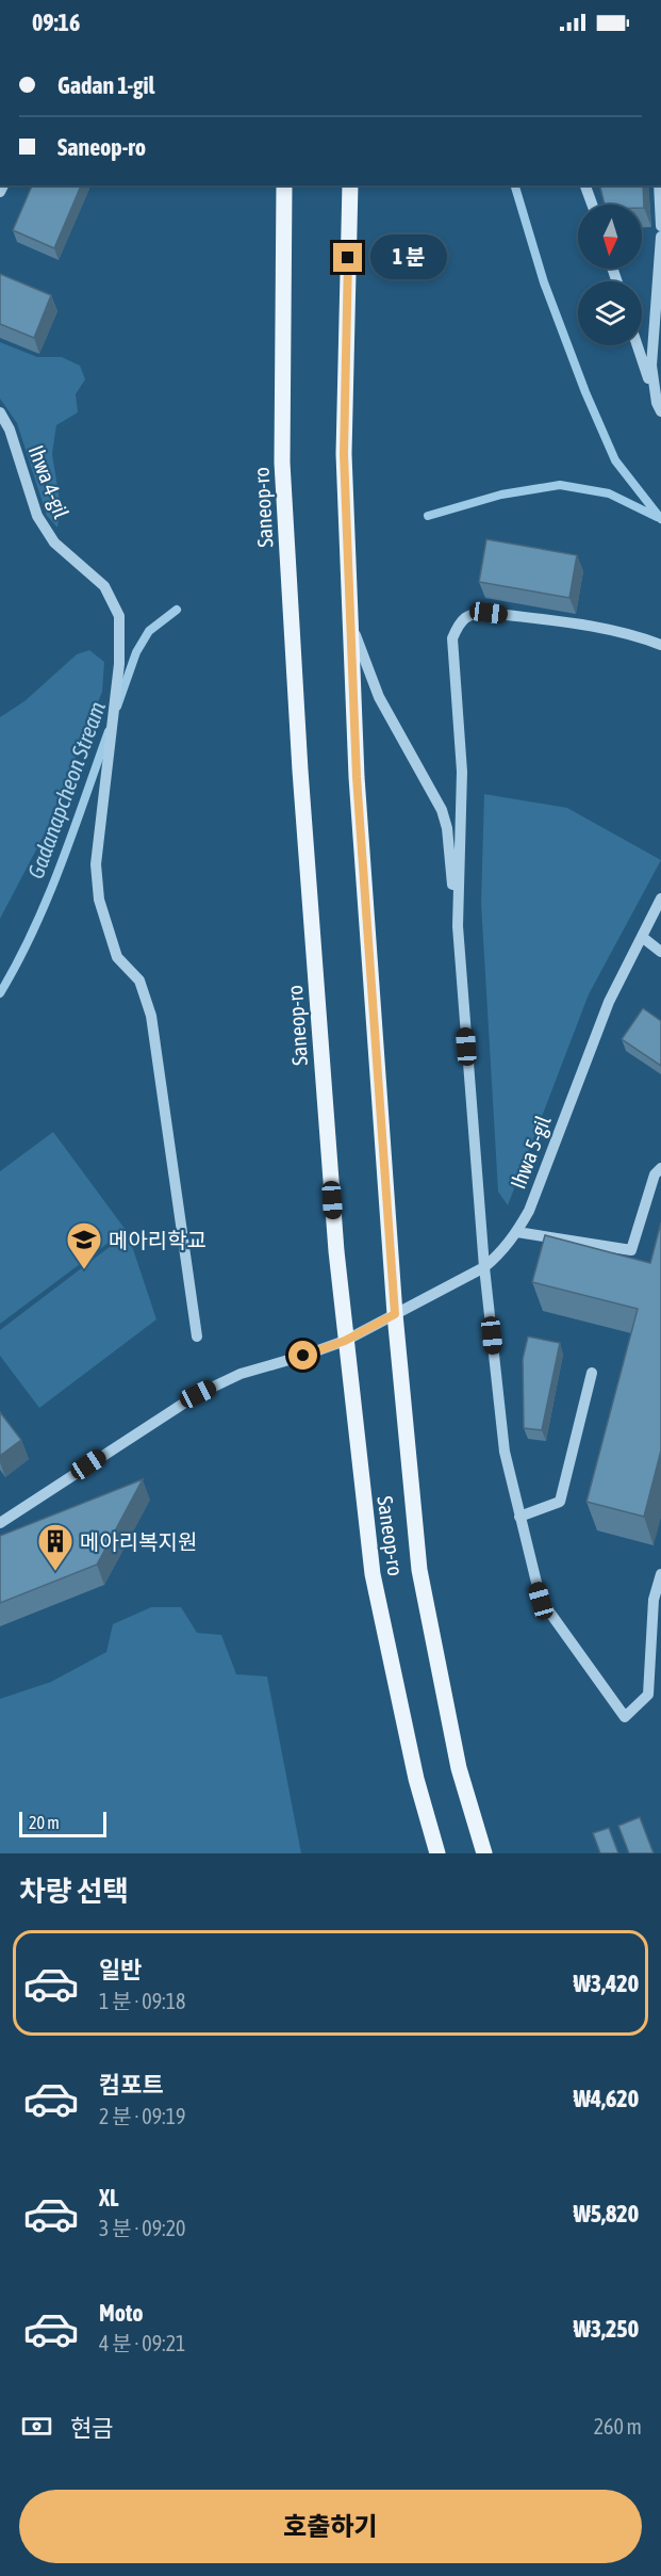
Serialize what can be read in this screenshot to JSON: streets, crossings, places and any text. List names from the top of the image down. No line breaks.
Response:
{"streets":{"main road":["Saneop-ro"],"street":["Ihwa 4-gil","Ihwa 5-gil"]},"crossings":[["Saneop-ro","Ihwa 5-gil"]],"water":["Gadanapcheon Stream"],"places":{"school or university":["메아리학교"],"building":["메아리복지원"]},"scale_bar":"20 m","north":"bottom","page":{"status":"09:16","banner":["Gadan 1-gil","Saneop-ro"],"bubble":"1 분","scale":"20 m","heading":"차량 선택","list":[{"name":"일반","note":"1 분 · 09:18","value":"₩3,420"},{"name":"컴포트","note":"2 분 · 09:19","value":"₩4,620"},{"name":"XL","note":"3 분 · 09:20","value":"₩5,820"},{"name":"Moto","note":"4 분 · 09:21","value":"₩3,250"}],"pay":["현금","260 m"],"buttons":"호출하기"}}
